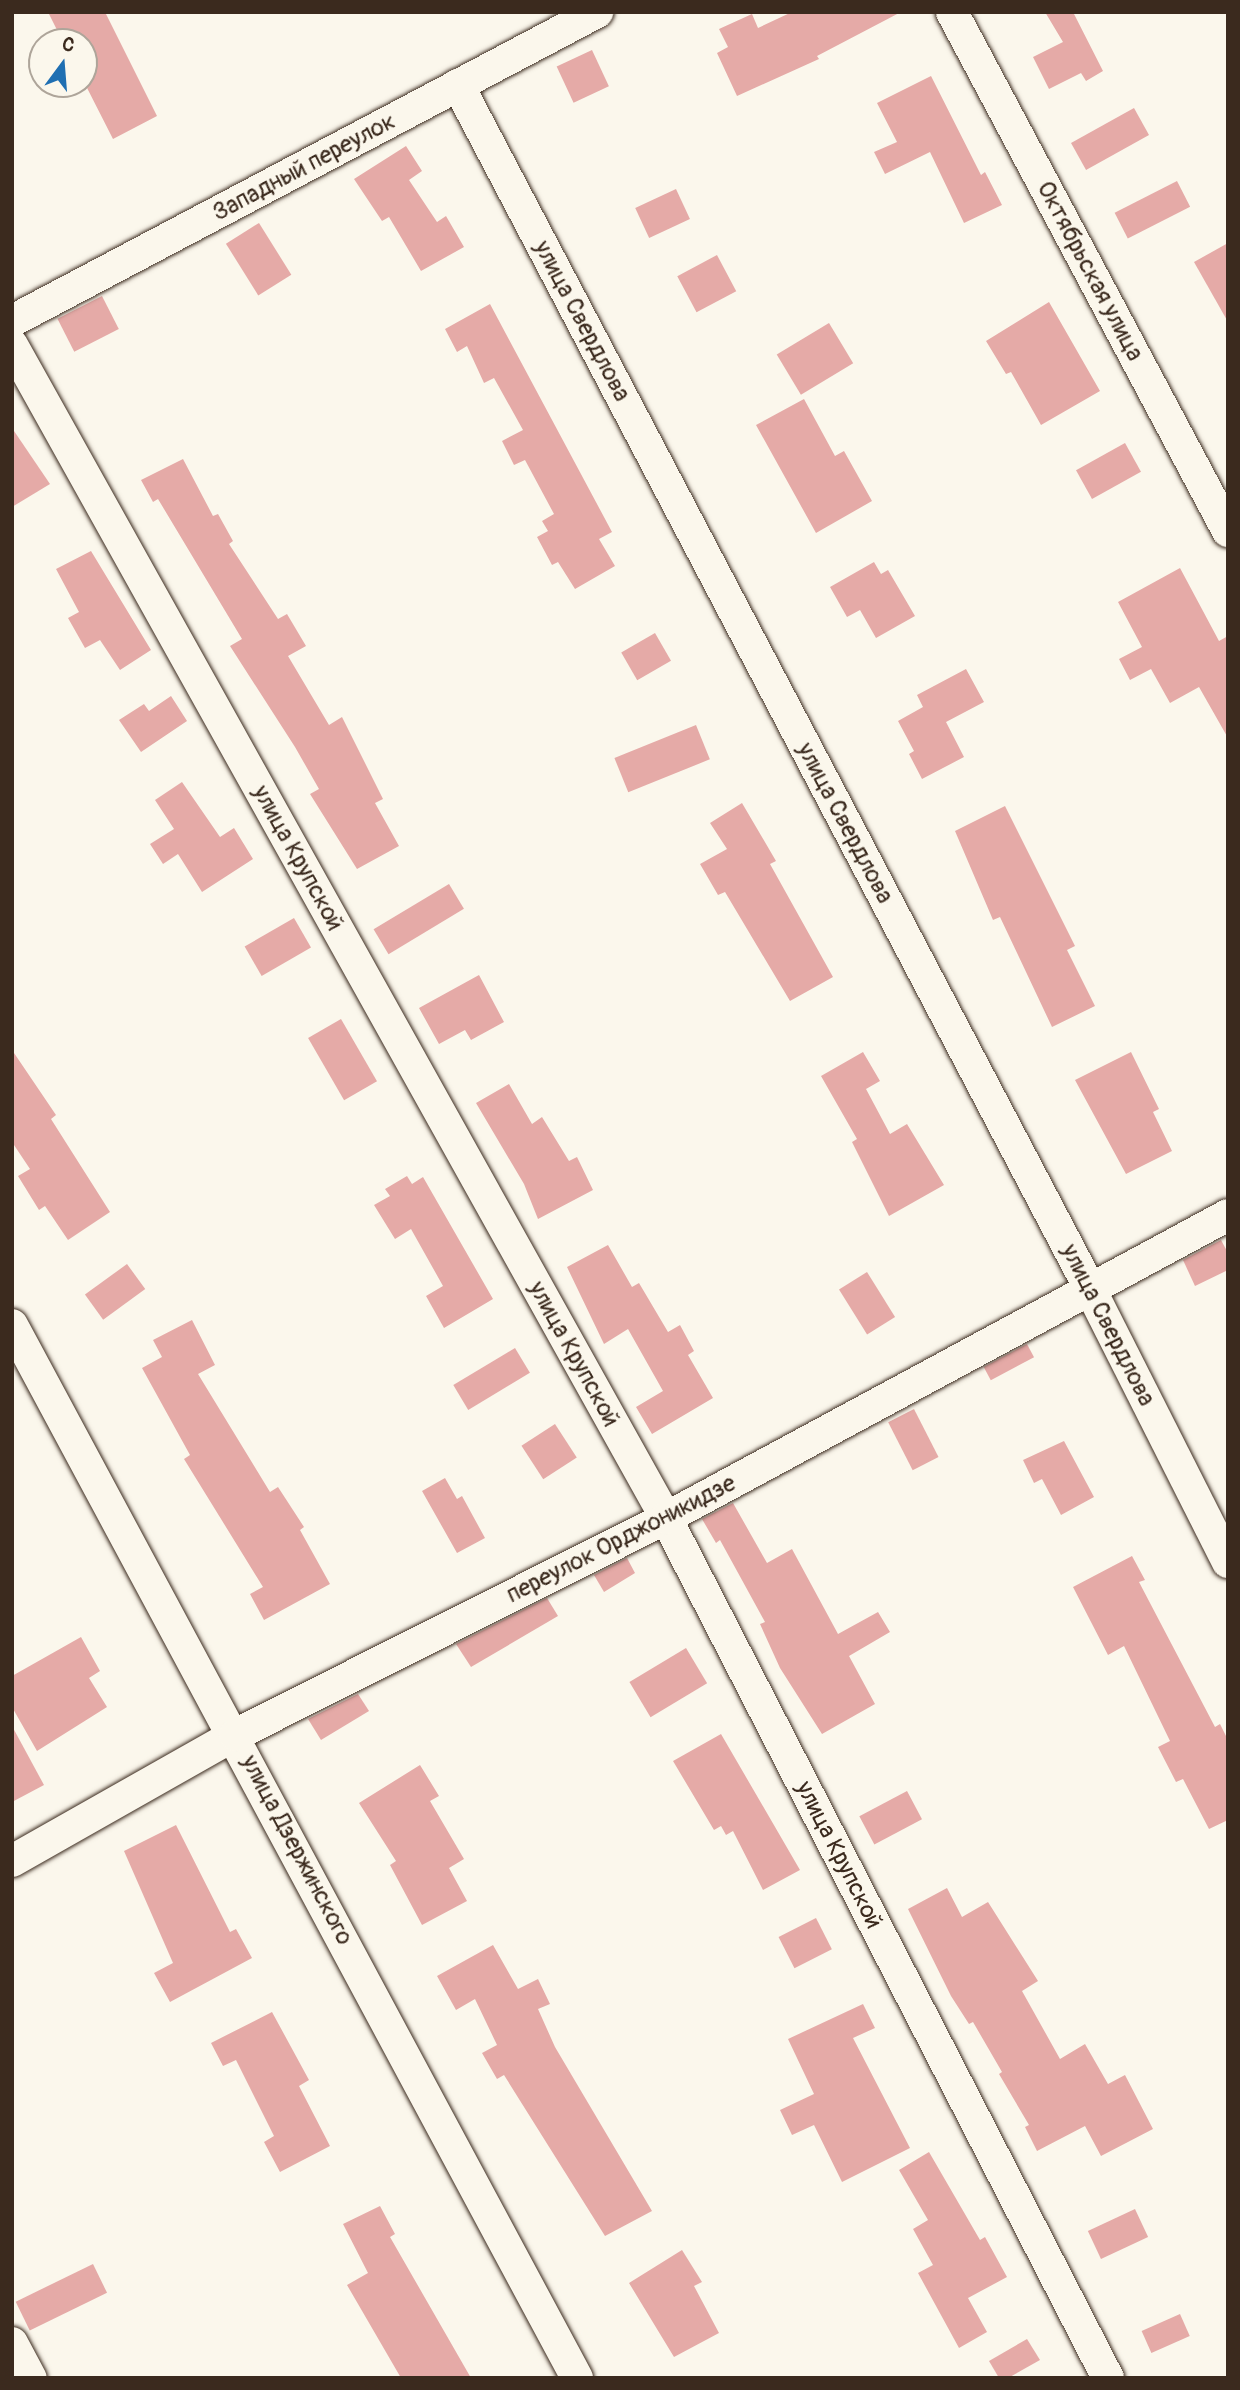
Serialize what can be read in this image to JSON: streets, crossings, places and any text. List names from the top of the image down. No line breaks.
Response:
{"streets":{"street":["Западный переулок","Октябрьская улица","улица Свердлова","улица Крупской","переулок Орджоникидзе","улица Дзержинского"]},"crossings":[["Западный переулок","улица Свердлова"],["улица Свердлова","переулок Орджоникидзе"],["улица Крупской","переулок Орджоникидзе"],["переулок Орджоникидзе","улица Дзержинского"]],"north":"top"}
